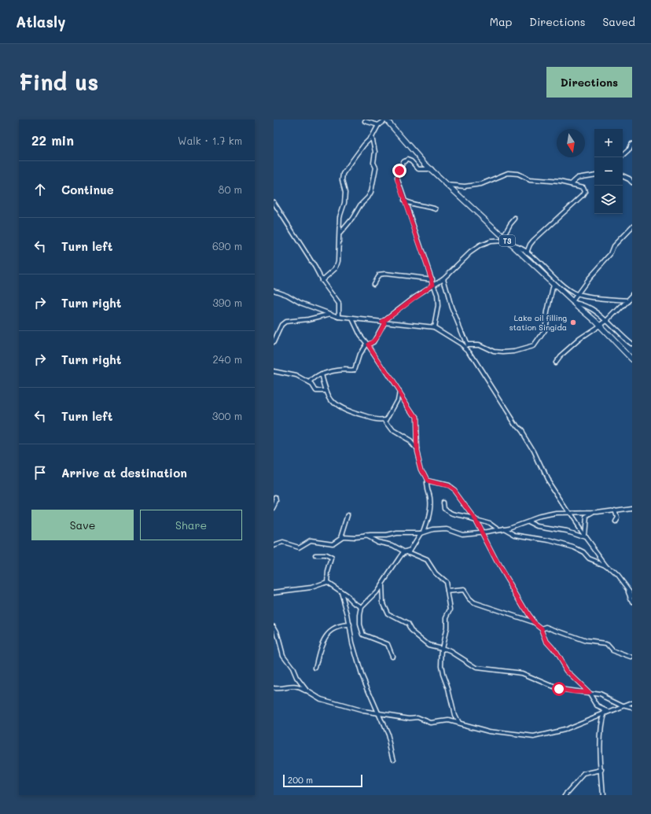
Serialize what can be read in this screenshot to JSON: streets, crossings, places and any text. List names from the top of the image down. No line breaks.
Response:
{"streets":{"highway":["T3"]},"places":["Lake oil filling station Singida"],"scale_bar":"200 m","north":"bottom","page":{"header":"Atlasly","nav":["Map","Directions","Saved"],"buttons":["Directions",["Save","Share"]],"title":"Find us","heading":["22 min","Walk · 1.7 km"],"map_buttons":["+","−"],"list":[["Continue","80 m"],["Turn left","690 m"],["Turn right","390 m"],["Turn right","240 m"],["Turn left","300 m"],"Arrive at destination"],"scale":"200 m"}}
